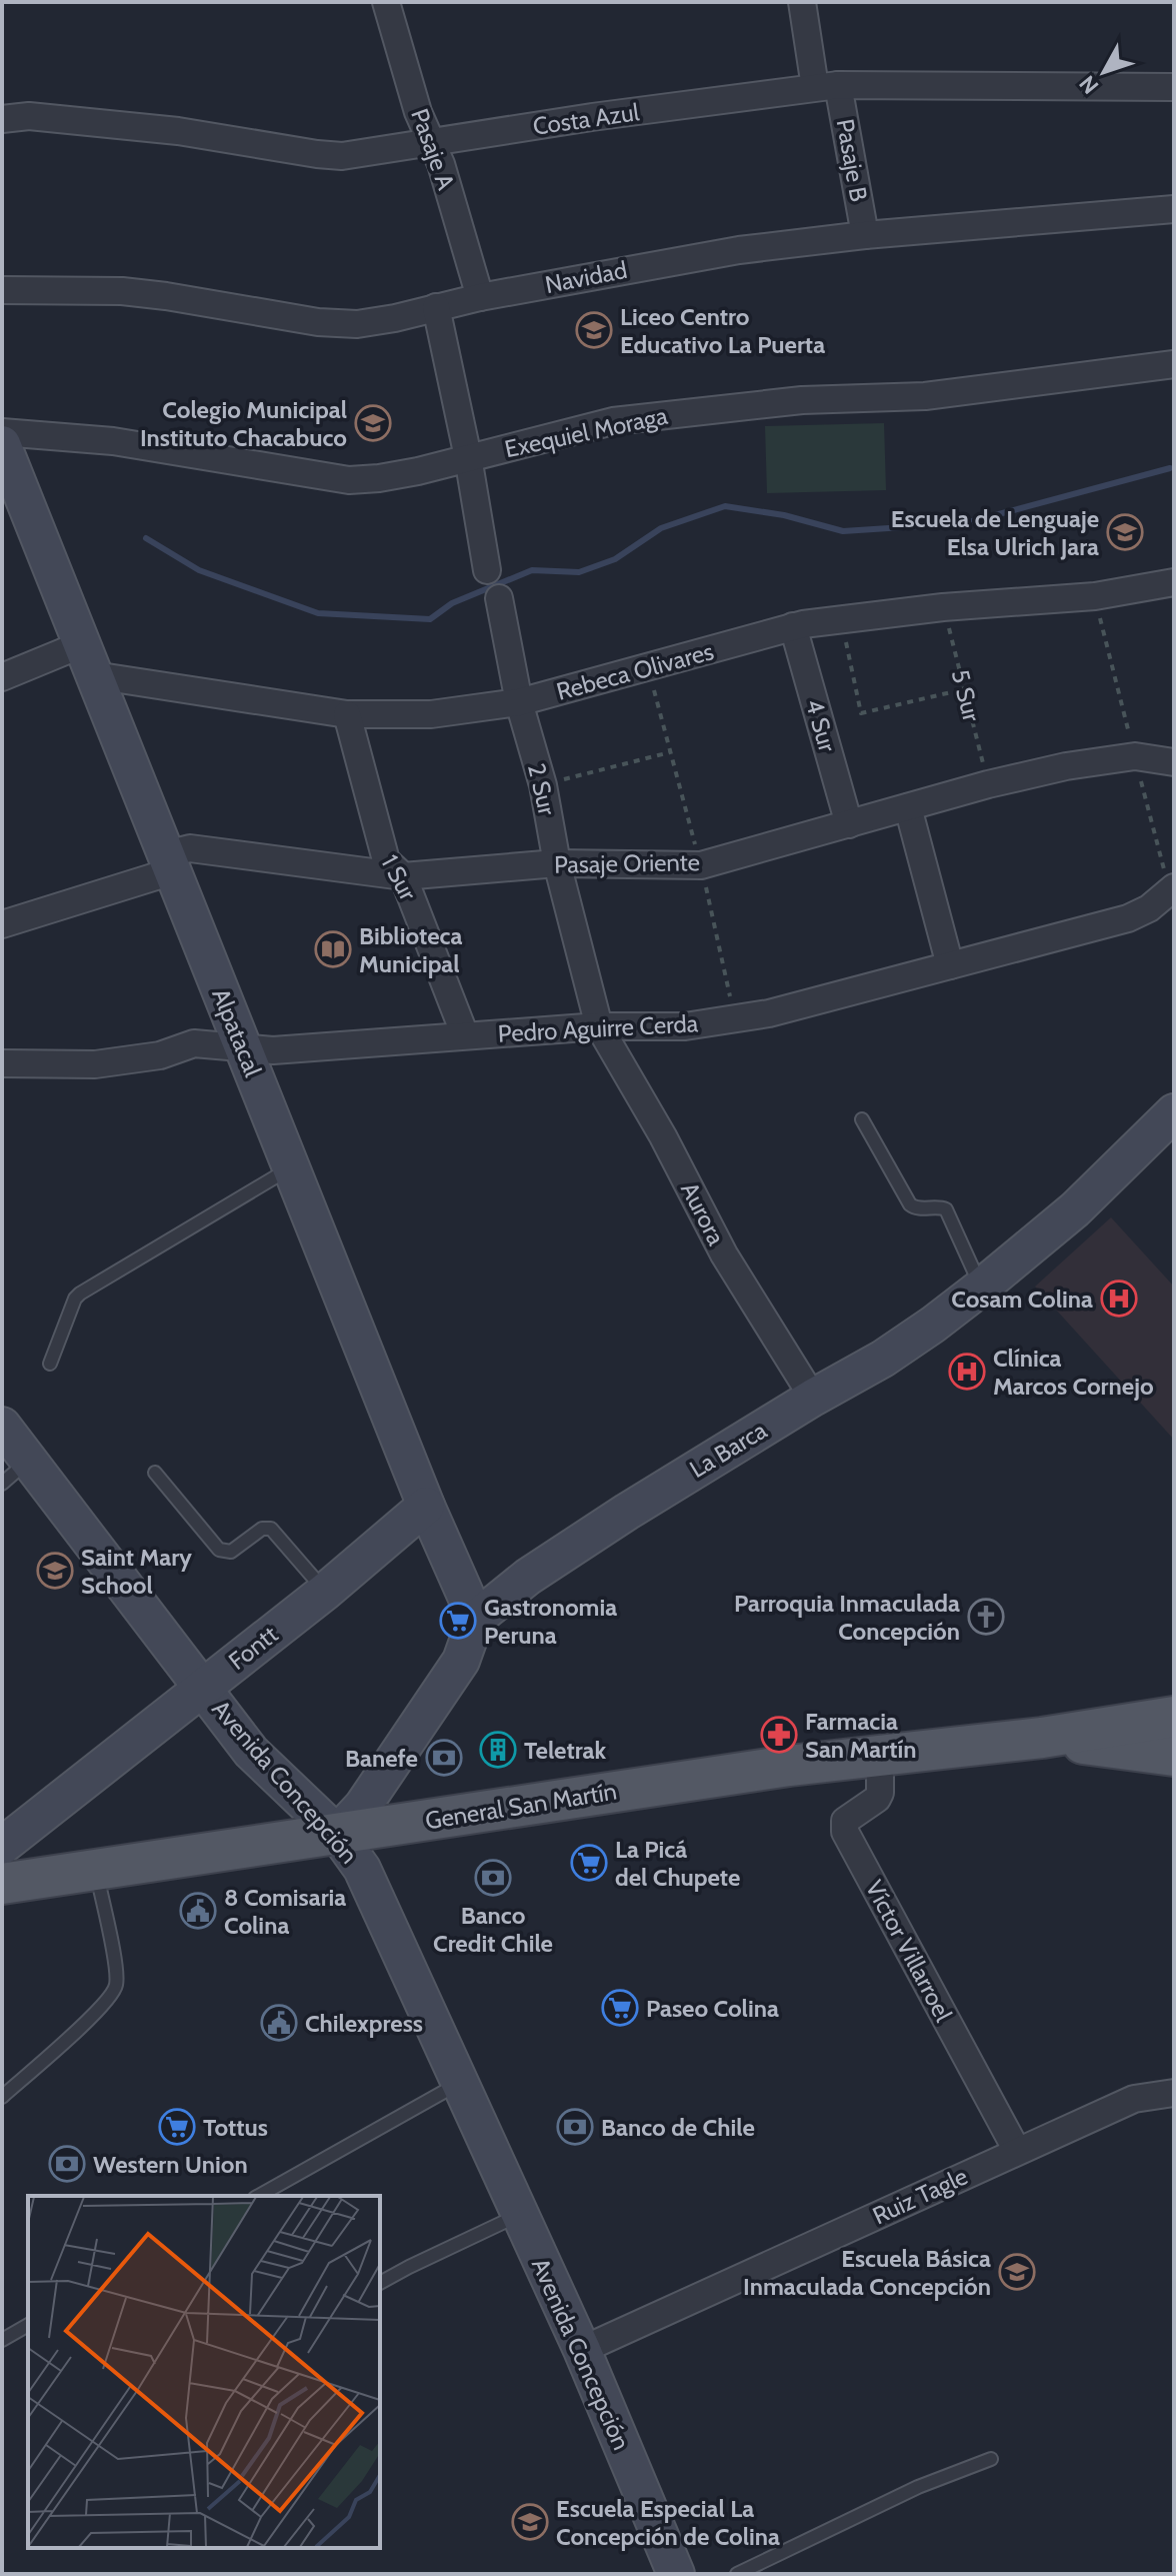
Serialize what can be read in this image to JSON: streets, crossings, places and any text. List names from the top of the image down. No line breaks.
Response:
{"streets":{"main road":["Alpatacal","La Barca","Fontt","Avenida Concepción","General San Martín"],"street":["Costa Azul","Pasaje A","Pasaje B","Navidad","Exequiel Moraga","Rebeca Olivares","4 Sur","2 Sur","Pasaje Oriente","1 Sur","Pedro Aguirre Cerda","Aurora","Víctor Villarroel","Ruiz Tagle"],"path":["5 Sur"]},"crossings":[["Costa Azul","Pasaje A"],["Costa Azul","Pasaje B"],["Pasaje A","Navidad"],["Pasaje B","Navidad"],["Rebeca Olivares","5 Sur"],["Rebeca Olivares","4 Sur"],["Rebeca Olivares","2 Sur"],["Rebeca Olivares","1 Sur"],["Rebeca Olivares","Alpatacal"],["5 Sur","Pasaje Oriente"],["4 Sur","Pasaje Oriente"],["2 Sur","Pasaje Oriente"],["2 Sur","Pedro Aguirre Cerda"],["2 Sur","Aurora"],["Pasaje Oriente","1 Sur"],["Pasaje Oriente","Alpatacal"],["1 Sur","Pedro Aguirre Cerda"],["Pedro Aguirre Cerda","Alpatacal"],["Pedro Aguirre Cerda","Aurora"],["Alpatacal","La Barca"],["Alpatacal","Fontt"],["Aurora","La Barca"],["Fontt","Avenida Concepción"],["Avenida Concepción","General San Martín"],["Avenida Concepción","Ruiz Tagle"],["General San Martín","Víctor Villarroel"],["Víctor Villarroel","Ruiz Tagle"]],"places":{"school or university":["Liceo Centro Educativo La Puerta","Colegio Municipal Instituto Chacabuco","Escuela de Lenguaje Elsa Ulrich Jara","Saint Mary School","Escuela Básica Inmaculada Concepción","Escuela Especial La Concepción de Colina"],"library":["Biblioteca Municipal"],"hospital":["Cosam Colina","Clínica Marcos Cornejo"],"church":["Parroquia Inmaculada Concepción"],"supermarket":["Gastronomia Peruna","La Picá del Chupete","Paseo Colina","Tottus"],"pharmacy":["Farmacia San Martín"],"building":["Teletrak"],"bank":["Banefe","Banco Credit Chile","Banco de Chile","Western Union"],"public building":["8 Comisaria Colina","Chilexpress"]},"north":"bottom left"}
